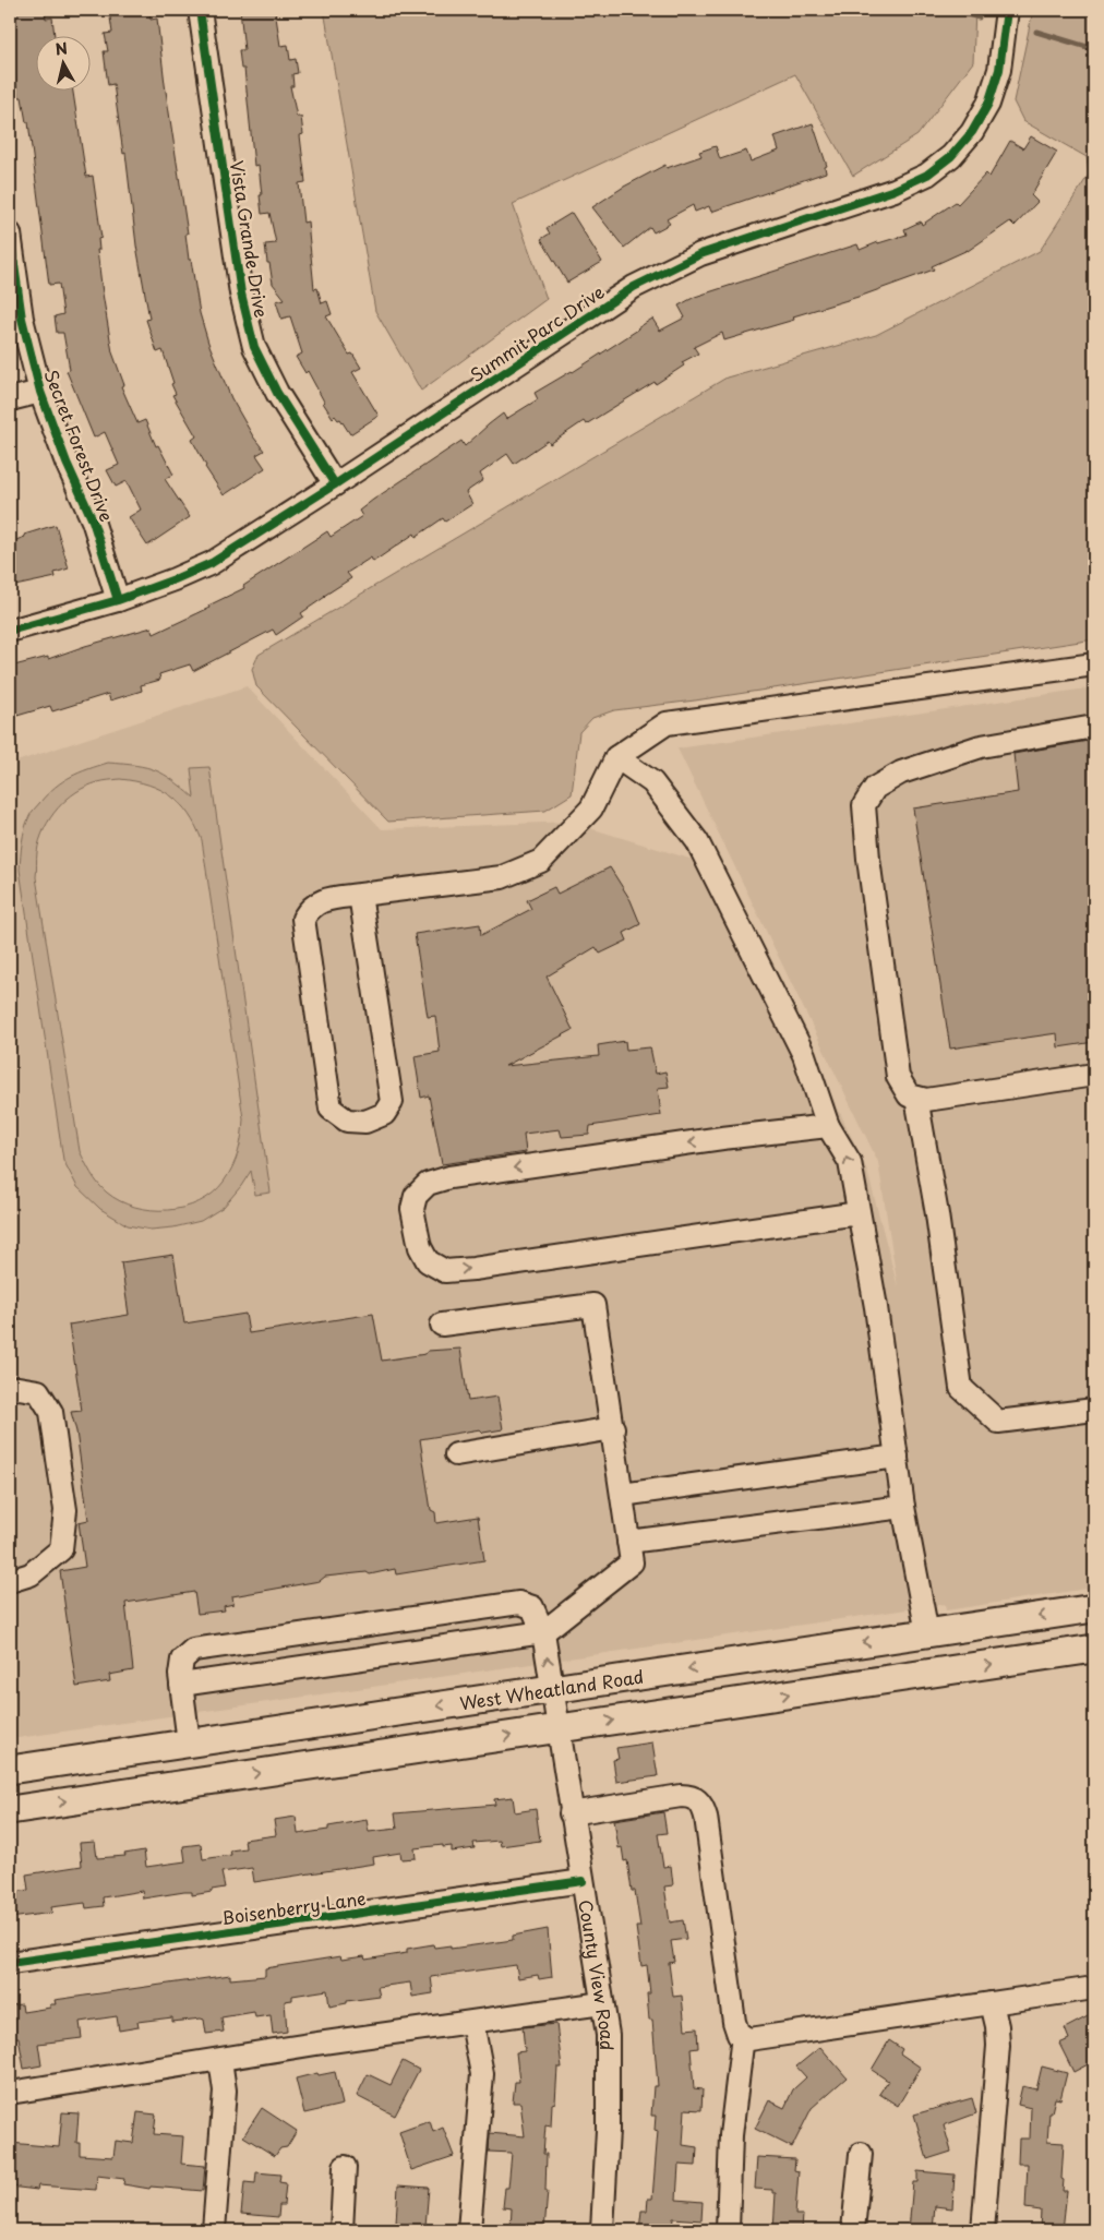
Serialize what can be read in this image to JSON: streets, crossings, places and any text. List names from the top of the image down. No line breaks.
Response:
{"streets":{"main road":["West Wheatland Road"],"street":["Vista Grande Drive","Summit Parc Drive","Secret Forest Drive","Boisenberry Lane","County View Road"]},"crossings":[["Vista Grande Drive","Summit Parc Drive"],["Summit Parc Drive","Secret Forest Drive"],["West Wheatland Road","County View Road"],["Boisenberry Lane","County View Road"]],"north":"top"}
